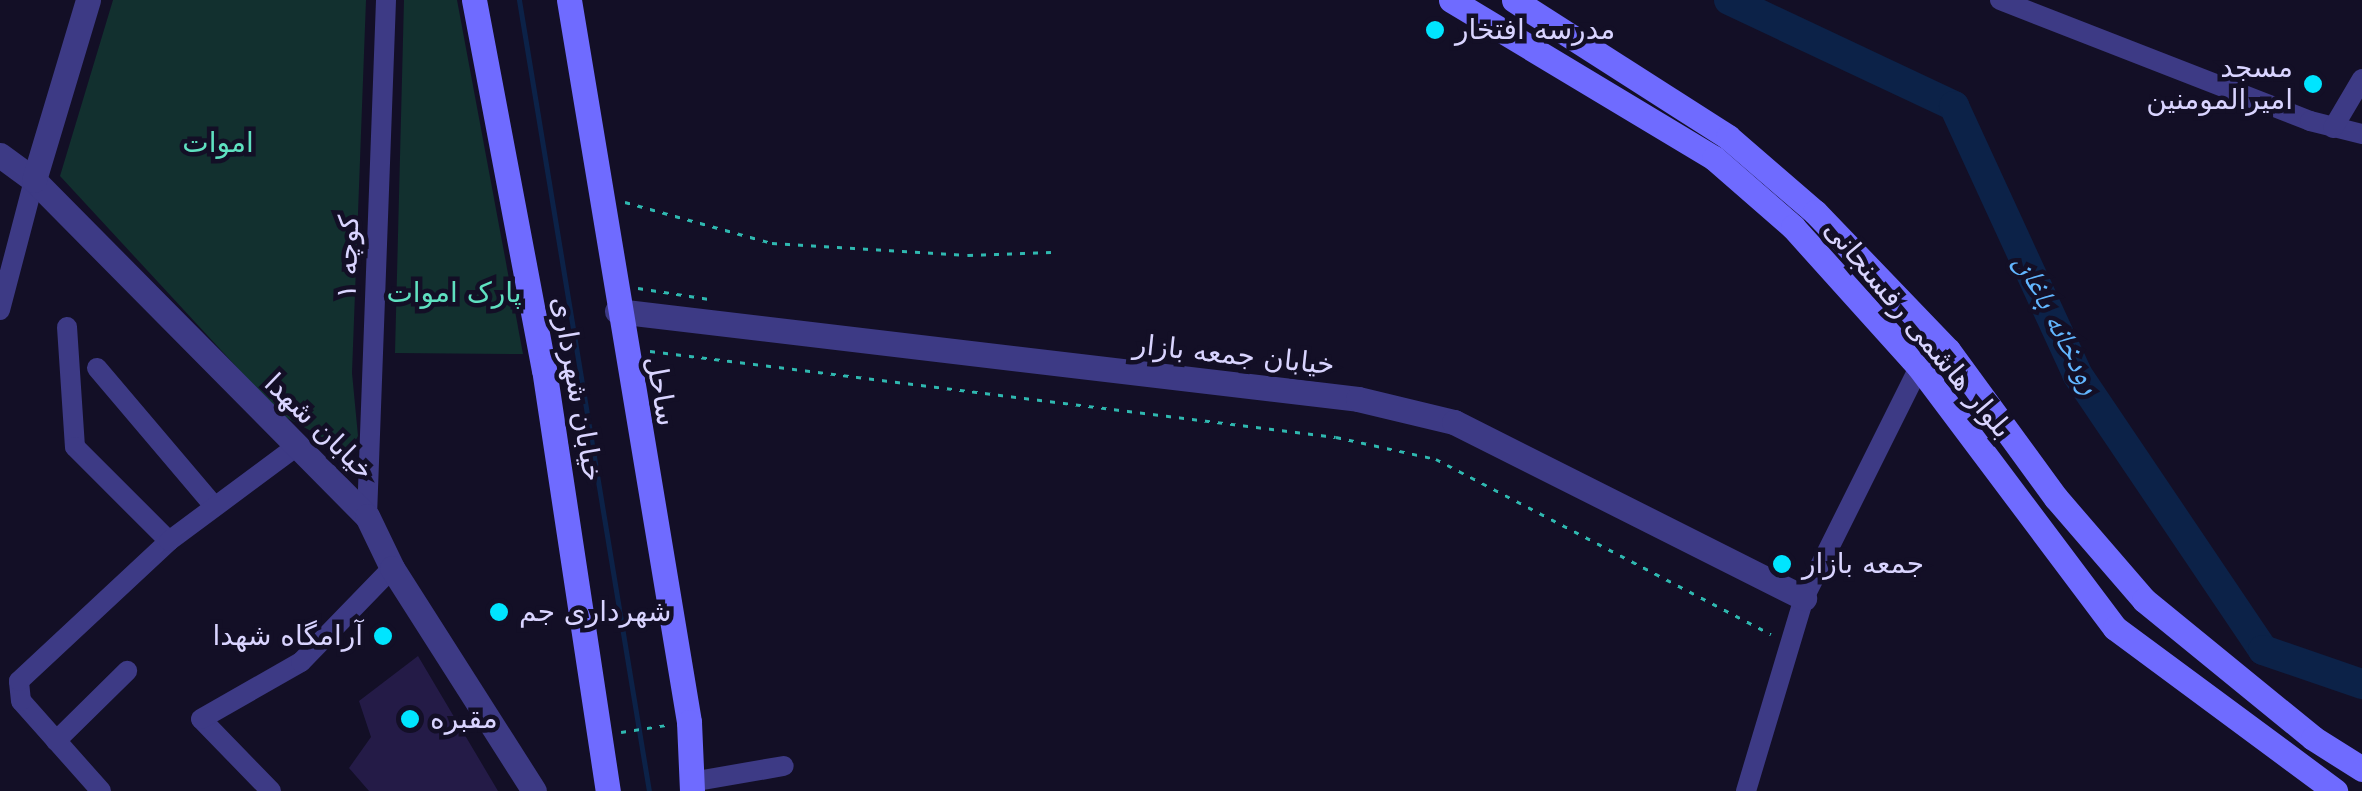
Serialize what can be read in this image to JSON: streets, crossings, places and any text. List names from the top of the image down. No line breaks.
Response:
{"streets":{"main road":["بلوار هاشمی رفسنجانی","خیابان شهرداری","ساحل"],"street":["کوچه ۱","خیابان جمعه بازار","خیابان شهدا"]},"crossings":[["کوچه ۱","خیابان شهدا"],["خیابان جمعه بازار","ساحل"]],"water":["رودخانه باغان"],"parks":["اموات","پارک اموات"],"places":["مدرسه افتخار","مسجد امیرالمومنین","جمعه بازار","شهرداری جم","آرامگاه شهدا","مقبره"]}
